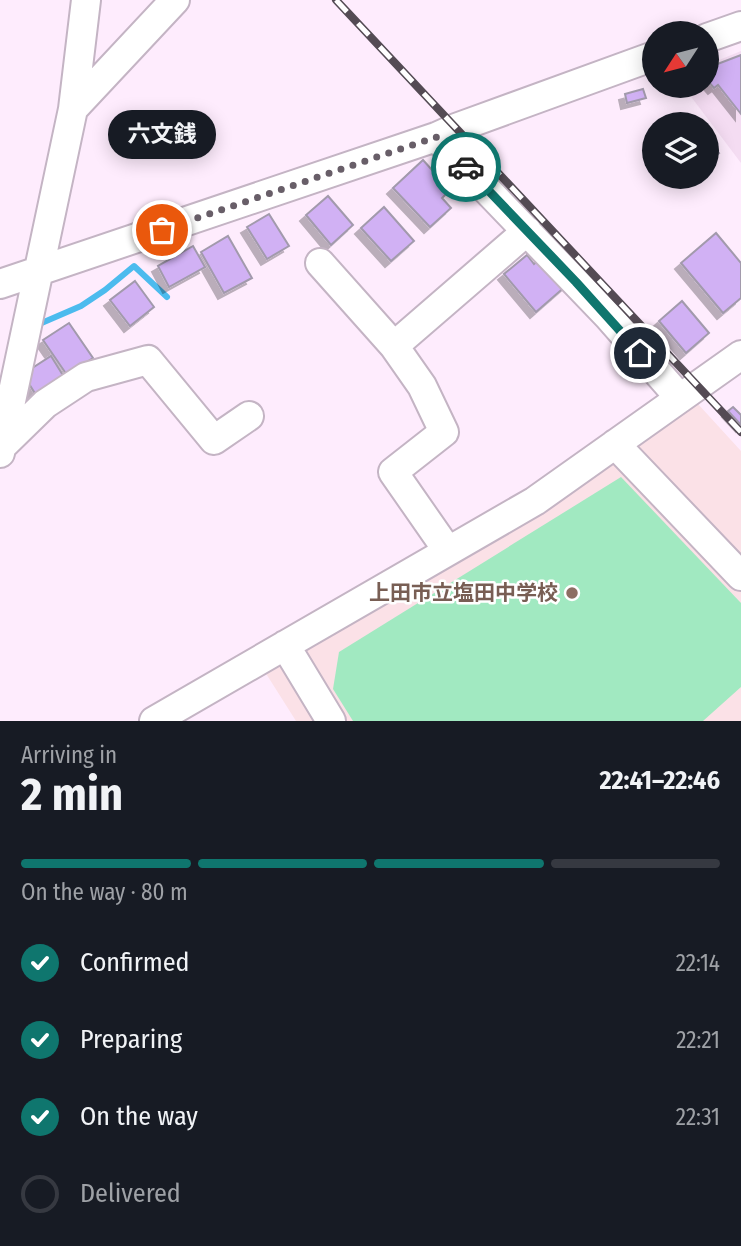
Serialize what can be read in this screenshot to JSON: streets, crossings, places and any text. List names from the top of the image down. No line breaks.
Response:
{"places":["六文銭","上田市立塩田中学校"],"north":"bottom left","page":{"bubble":"六文銭","heading":["2 min","Arriving in","22:41–22:46"],"bar":"On the way · 80 m","list":[["Confirmed","22:14"],["Preparing","22:21"],["On the way","22:31"],"Delivered"]}}
